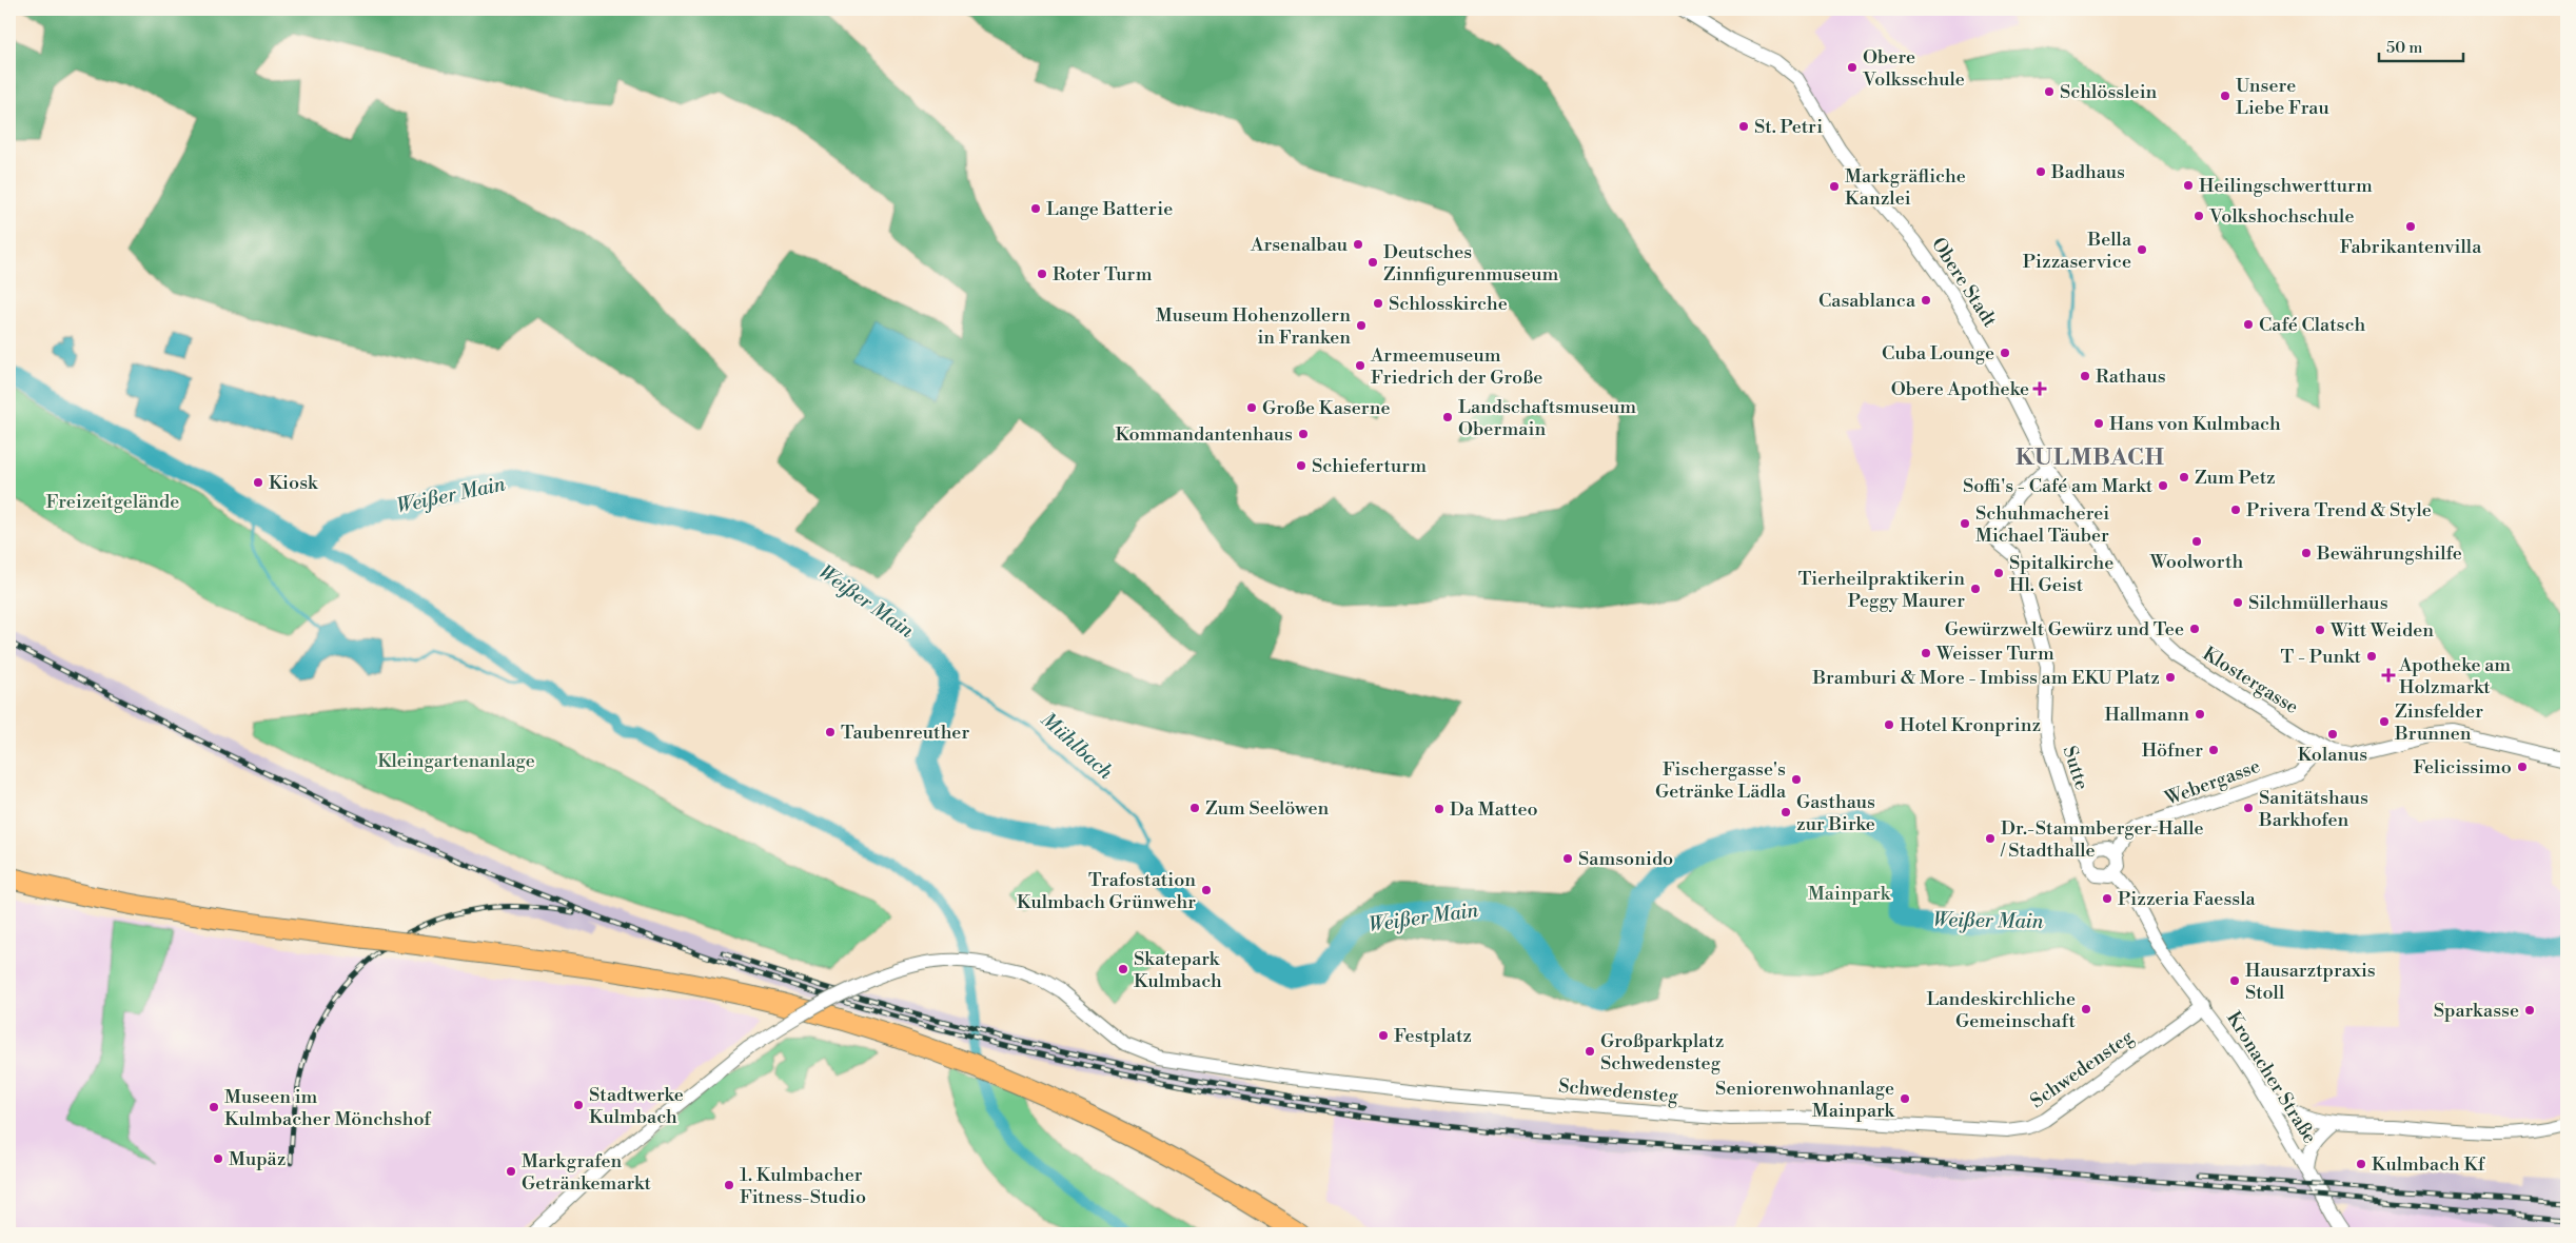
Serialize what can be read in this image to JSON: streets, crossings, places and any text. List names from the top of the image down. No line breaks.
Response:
{"streets":{"street":["Obere Stadt","Klostergasse","Sutte","Webergasse","Schwedensteg","Kronacher Straße"]},"crossings":[["Obere Stadt","Klostergasse"],["Obere Stadt","Sutte"],["Klostergasse","Webergasse"],["Sutte","Webergasse"],["Schwedensteg","Kronacher Straße"]],"districts":["KULMBACH"],"water":["Weißer Main","Mühlbach"],"parks":["Freizeitgelände","Kleingartenanlage","Mainpark"],"places":{"other":["Obere Volksschule","Schlösslein","Unsere Liebe Frau","St. Petri","Badhaus","Heilingschwertturm","Markgräfliche Kanzlei","Lange Batterie","Volkshochschule","Fabrikantenvilla","Arsenalbau","Bella Pizzaservice","Deutsches Zinnfigurenmuseum","Roter Turm","Casablanca","Schlosskirche","Café Clatsch","Museum Hohenzollern in Franken","Cuba Lounge","Armeemuseum Friedrich der Große","Rathaus","Große Kaserne","Landschaftsmuseum Obermain","Hans von Kulmbach","Kommandantenhaus","Schieferturm","Zum Petz","Kiosk","Soffi's - Café am Markt","Privera Trend & Style","Schuhmacherei Michael Täuber","Woolworth","Bewährungshilfe","Spitalkirche Hl. Geist","Tierheilpraktikerin Peggy Maurer","Silchmüllerhaus","Gewürzwelt Gewürz und Tee","Witt Weiden","Weisser Turm","T - Punkt","Bramburi & More - Imbiss am EKU Platz","Hallmann","Zinsfelder Brunnen","Hotel Kronprinz","Taubenreuther","Kolanus","Höfner","Felicissimo","Fischergasse's Getränke Lädla","Zum Seelöwen","Sanitätshaus Barkhofen","Da Matteo","Gasthaus zur Birke","Dr.-Stammberger-Halle / Stadthalle","Samsonido","Trafostation Kulmbach Grünwehr","Pizzeria Faessla","Skatepark Kulmbach","Hausarztpraxis Stoll","Landeskirchliche Gemeinschaft","Sparkasse","Festplatz","Großparkplatz Schwedensteg","Seniorenwohnanlage Mainpark","Stadtwerke Kulmbach","Museen im Kulmbacher Mönchshof","Mupäz","Kulmbach Kf","Markgrafen Getränkemarkt","1. Kulmbacher Fitness-Studio"],"health":["Obere Apotheke","Apotheke am Holzmarkt"]},"scale_bar":"50 m"}
